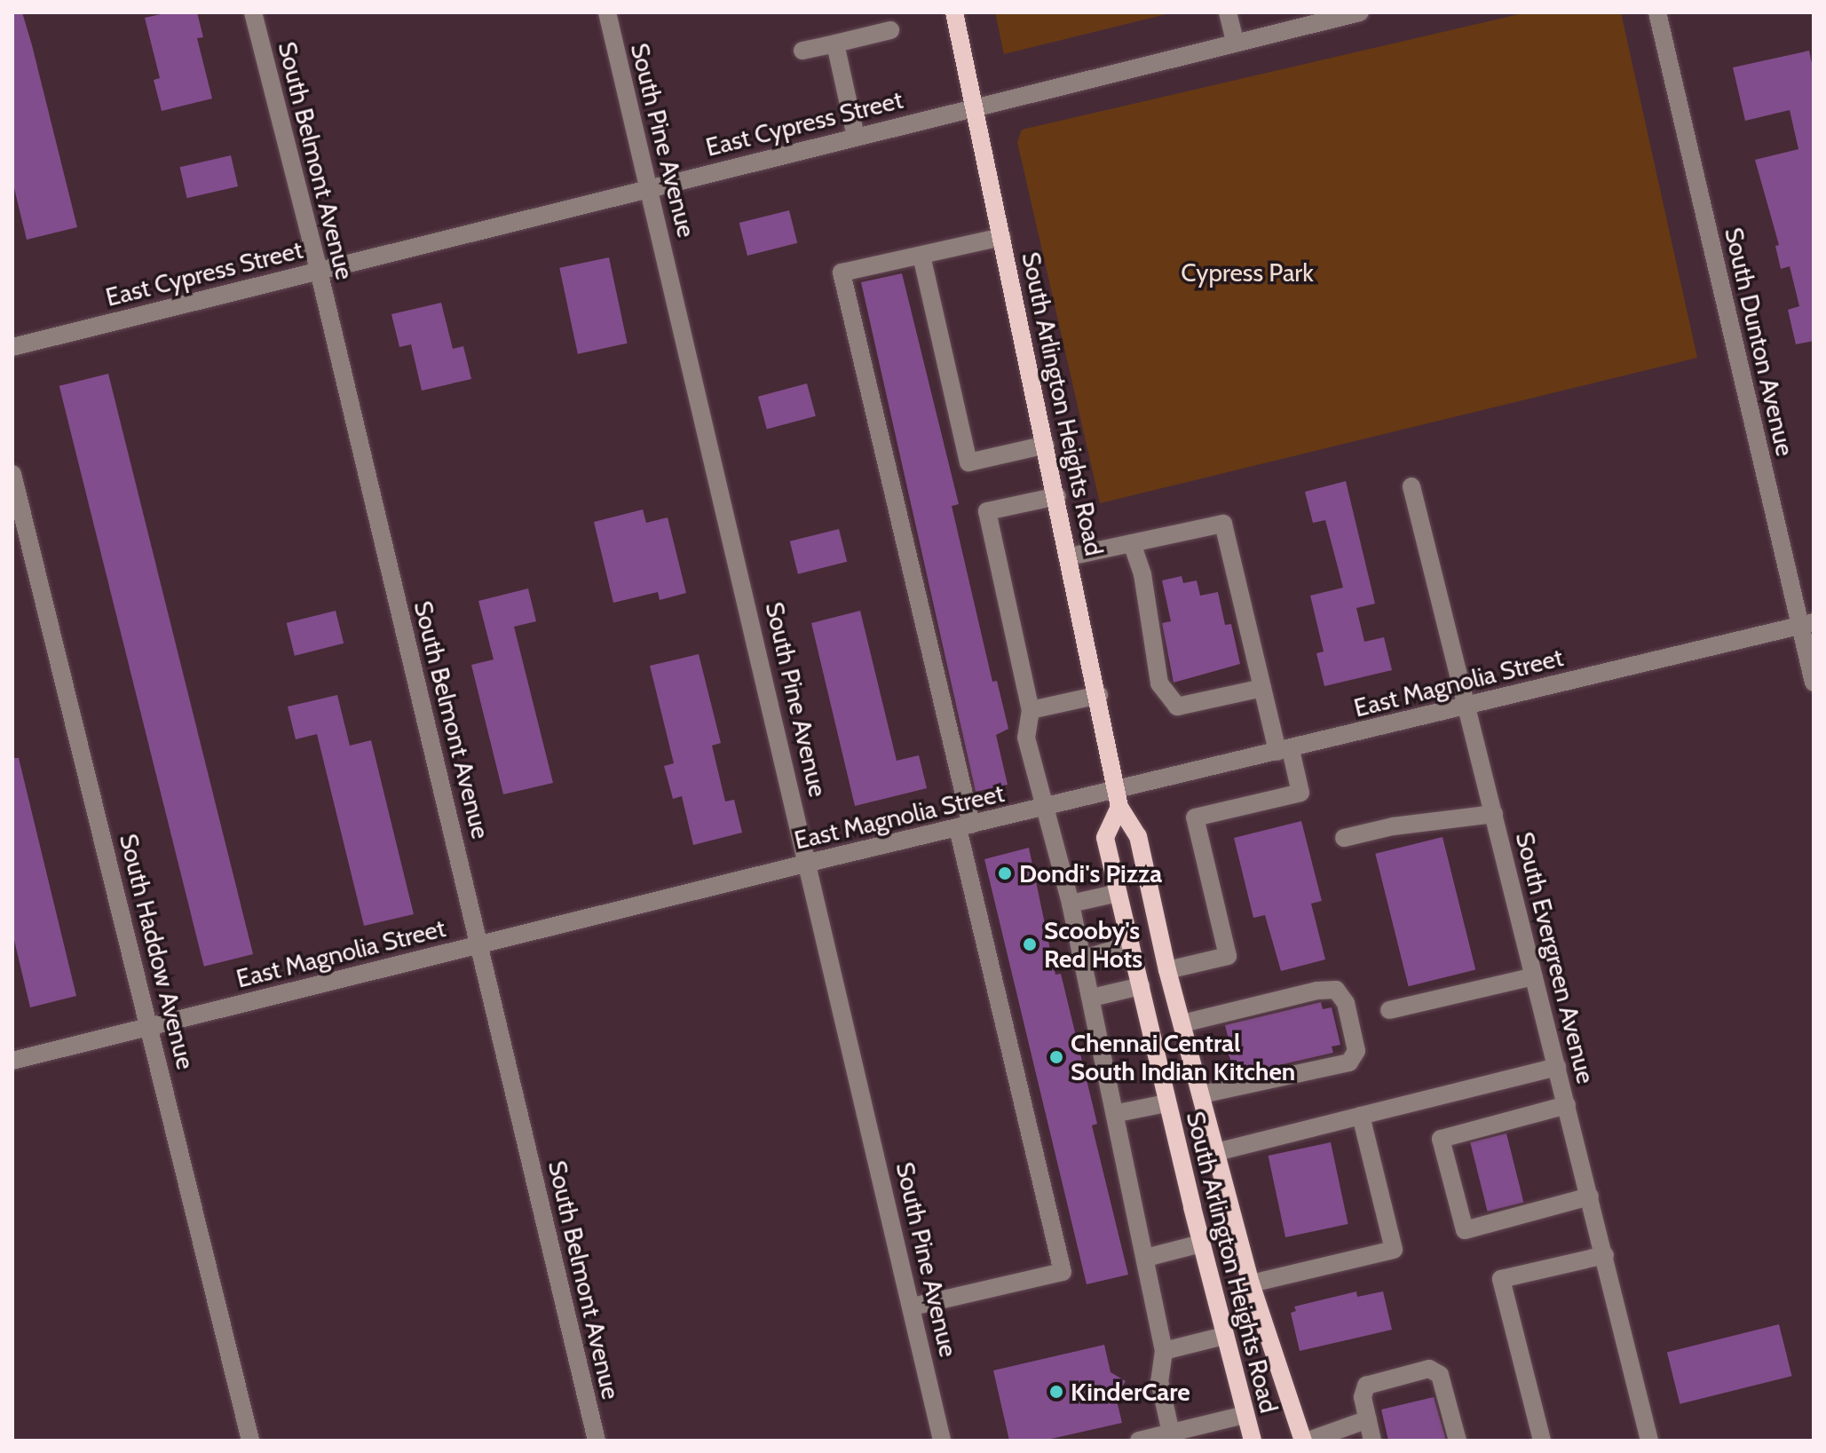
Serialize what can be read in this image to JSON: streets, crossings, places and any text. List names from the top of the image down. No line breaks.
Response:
{"streets":{"main road":["South Arlington Heights Road"],"street":["East Cypress Street","South Pine Avenue","South Belmont Avenue","South Dunton Avenue","East Magnolia Street","South Haddow Avenue","South Evergreen Avenue"]},"crossings":[["East Cypress Street","South Pine Avenue"],["East Cypress Street","South Belmont Avenue"],["East Cypress Street","South Arlington Heights Road"],["South Pine Avenue","East Magnolia Street"],["South Belmont Avenue","East Magnolia Street"],["South Dunton Avenue","East Magnolia Street"],["South Arlington Heights Road","East Magnolia Street"],["East Magnolia Street","South Haddow Avenue"],["East Magnolia Street","South Evergreen Avenue"]],"parks":["Cypress Park"],"places":["Dondi's Pizza","Scooby's Red Hots","Chennai Central South Indian Kitchen","KinderCare"]}
